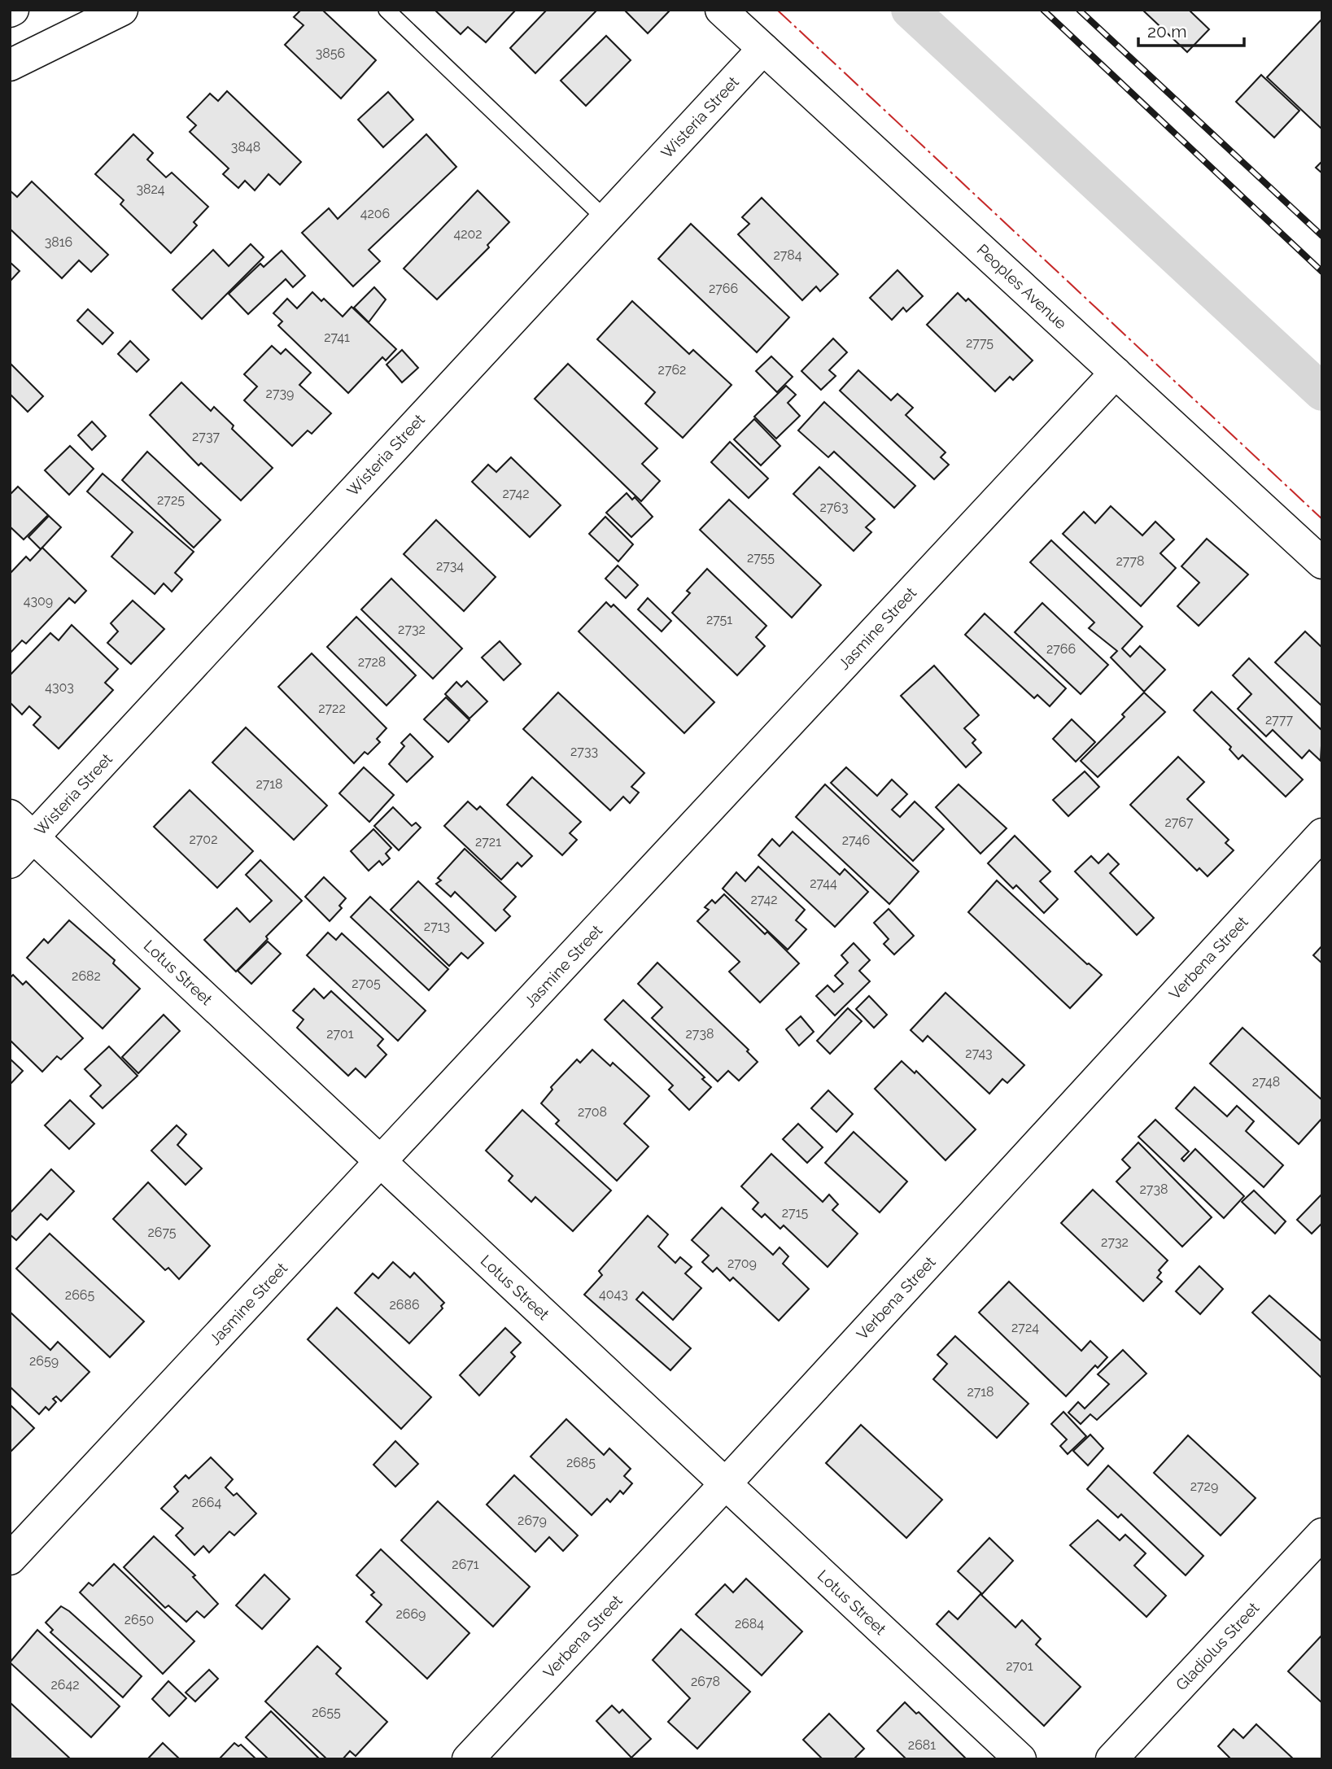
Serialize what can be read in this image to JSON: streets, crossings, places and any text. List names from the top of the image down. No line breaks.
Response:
{"streets":{"street":["Wisteria Street","Peoples Avenue","Jasmine Street","Verbena Street","Lotus Street","Gladiolus Street"]},"crossings":[["Wisteria Street","Peoples Avenue"],["Wisteria Street","Lotus Street"],["Peoples Avenue","Jasmine Street"],["Jasmine Street","Lotus Street"],["Verbena Street","Lotus Street"]],"house_numbers":["3856","3848","3824","4206","4202","3816","2784","2766","2741","2775","2762","2739","2737","2742","2725","2763","2755","2778","2734","4309","2751","2732","2766","2728","4303","2722","2777","2733","2718","2767","2702","2746","2721","2744","2742","2713","2682","2705","2701","2738","2743","2748","2708","2738","2715","2675","2732","2709","4043","2665","2686","2724","2659","2718","2685","2729","2664","2679","2671","2669","2650","2684","2701","2678","2642","2655","2681"],"scale_bar":"20 m"}
